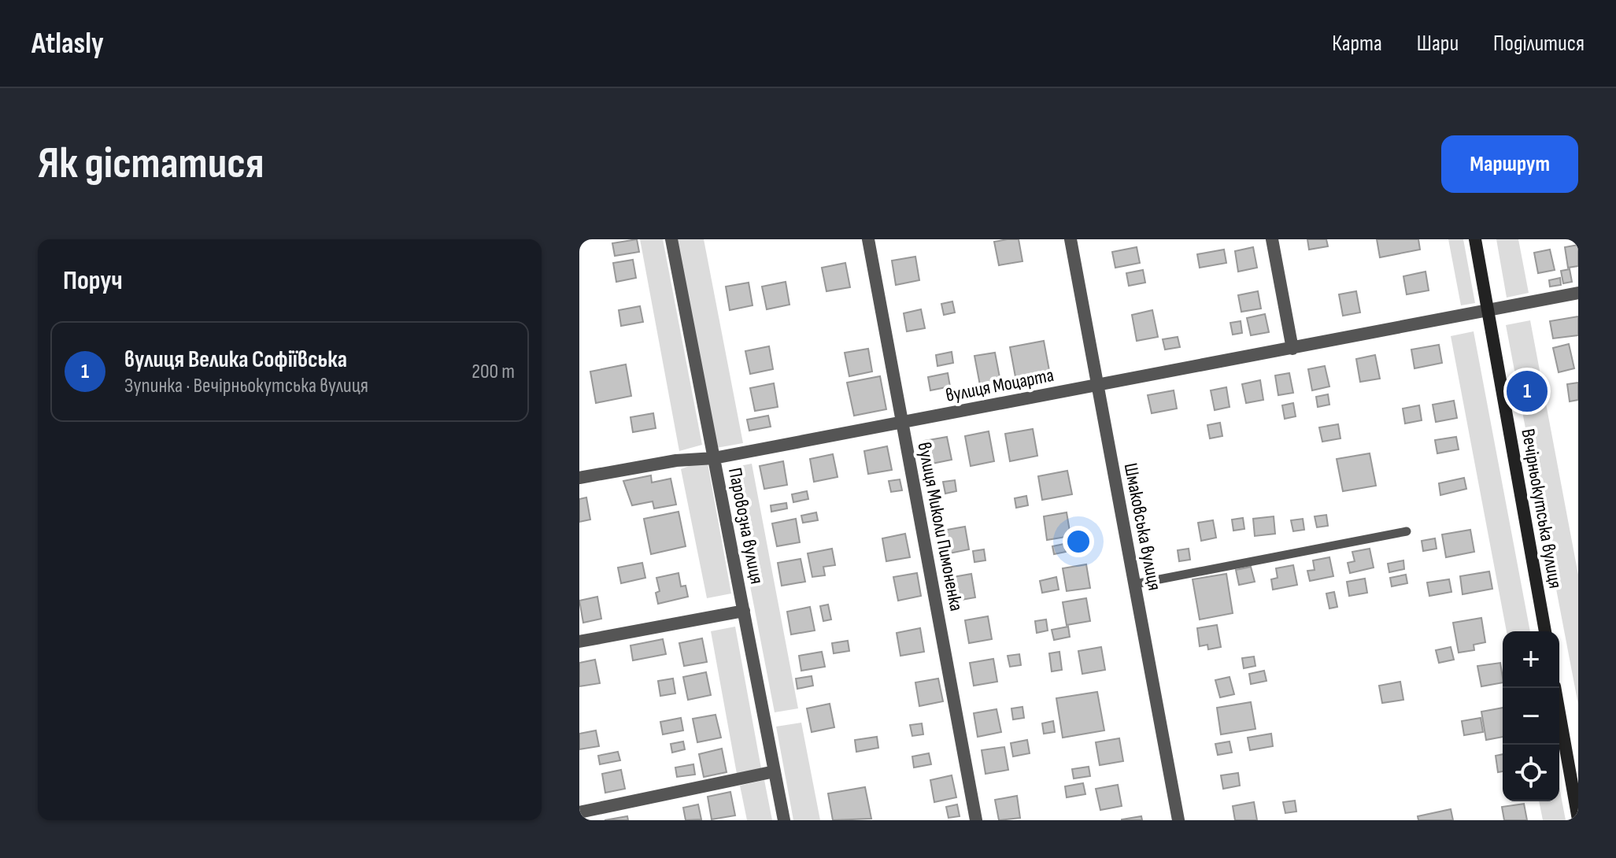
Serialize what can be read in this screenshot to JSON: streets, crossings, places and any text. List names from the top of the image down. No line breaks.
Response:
{"streets":{"street":["вулиця Моцарта","Вечірньокутська вулиця","Паровозна вулиця","вулиця Миколи Пимоненка","Шмаковська вулиця"]},"crossings":[["вулиця Моцарта","Вечірньокутська вулиця"],["вулиця Моцарта","Паровозна вулиця"],["вулиця Моцарта","вулиця Миколи Пимоненка"],["вулиця Моцарта","Шмаковська вулиця"]],"page":{"header":"Atlasly","nav":["Карта","Шари","Поділитися"],"buttons":"Маршрут","title":"Як дістатися","heading":"Поруч","list":[{"mark":"1","name":"вулиця Велика Софіївська","note":"Зупинка · Вечірньокутська вулиця","value":"200 m"}],"pins":"1","map_buttons":["+","−"]}}
